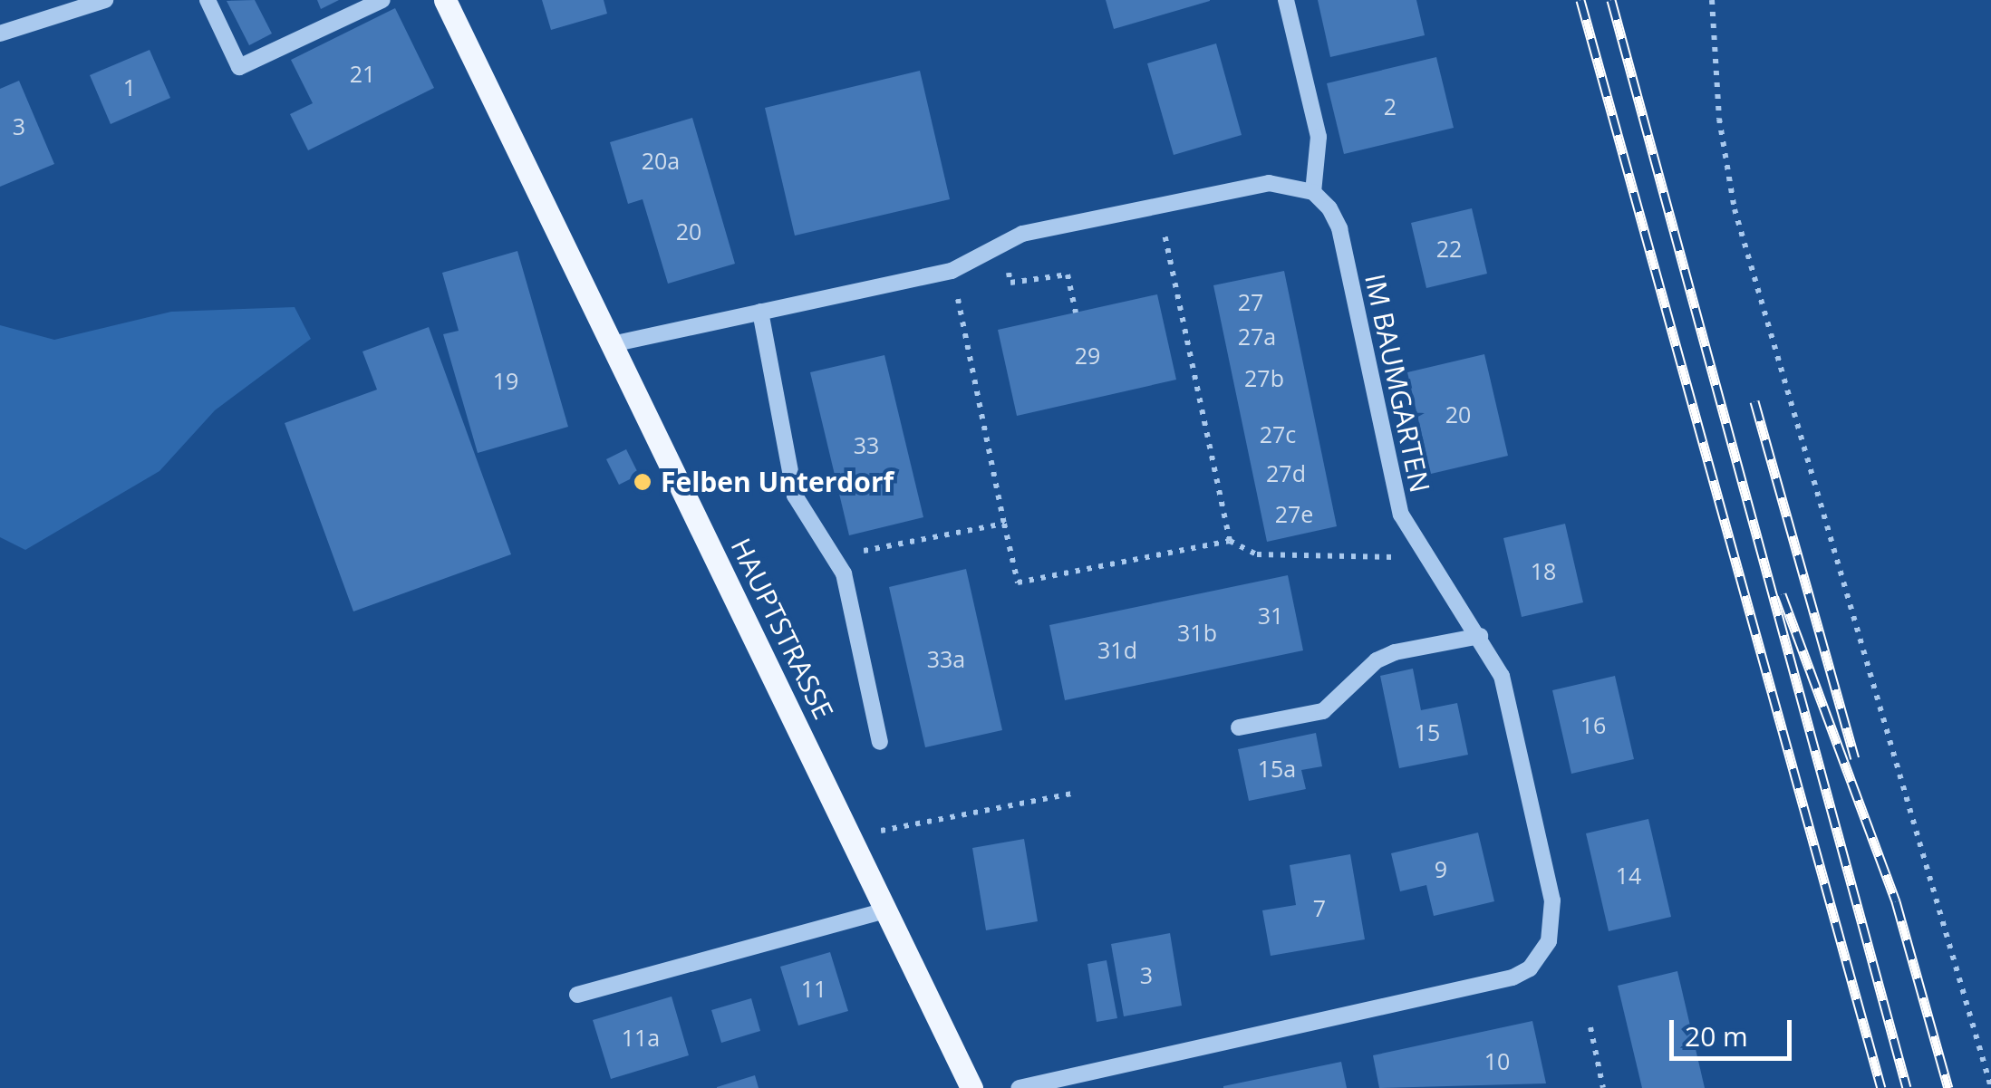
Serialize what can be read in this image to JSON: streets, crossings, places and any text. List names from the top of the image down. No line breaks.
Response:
{"streets":{"main road":["HAUPTSTRASSE"],"street":["IM BAUMGARTEN"]},"places":["Felben Unterdorf"],"house_numbers":["21","1","2","3","20a","20","22","27","27a","29","27b","19","20","27c","33","27d","27e","18","31","31b","31d","33a","16","15","15a","9","14","7","3","11","11a","10"],"scale_bar":"20 m"}
